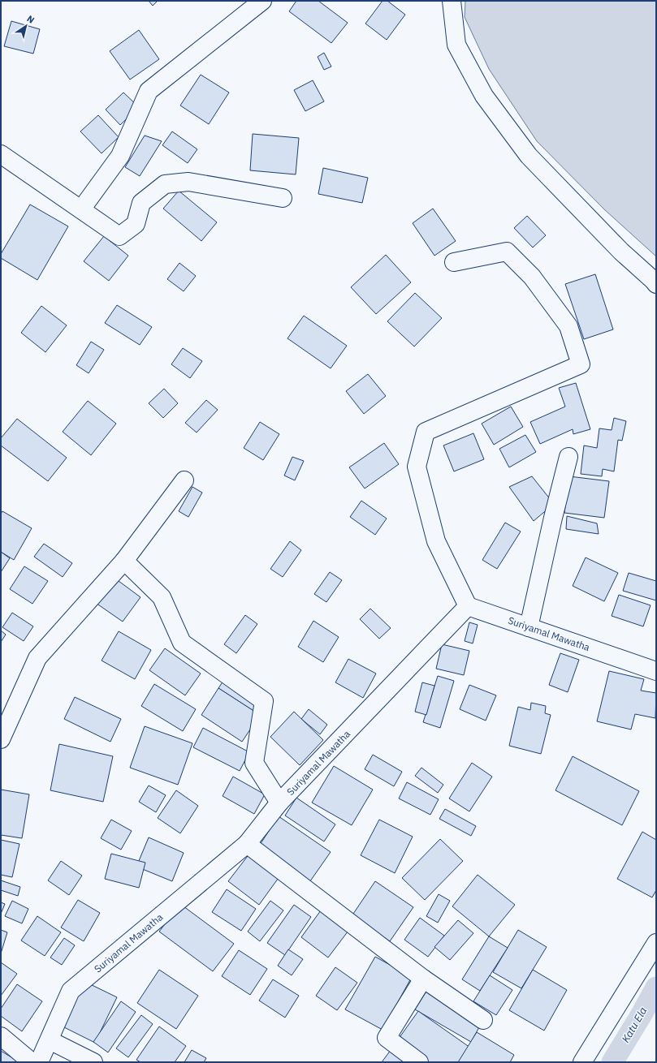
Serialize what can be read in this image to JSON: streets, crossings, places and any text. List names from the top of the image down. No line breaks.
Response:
{"streets":{"street":["Suriyamal Mawatha"]},"water":["Katu Ela"],"north":"top right"}
